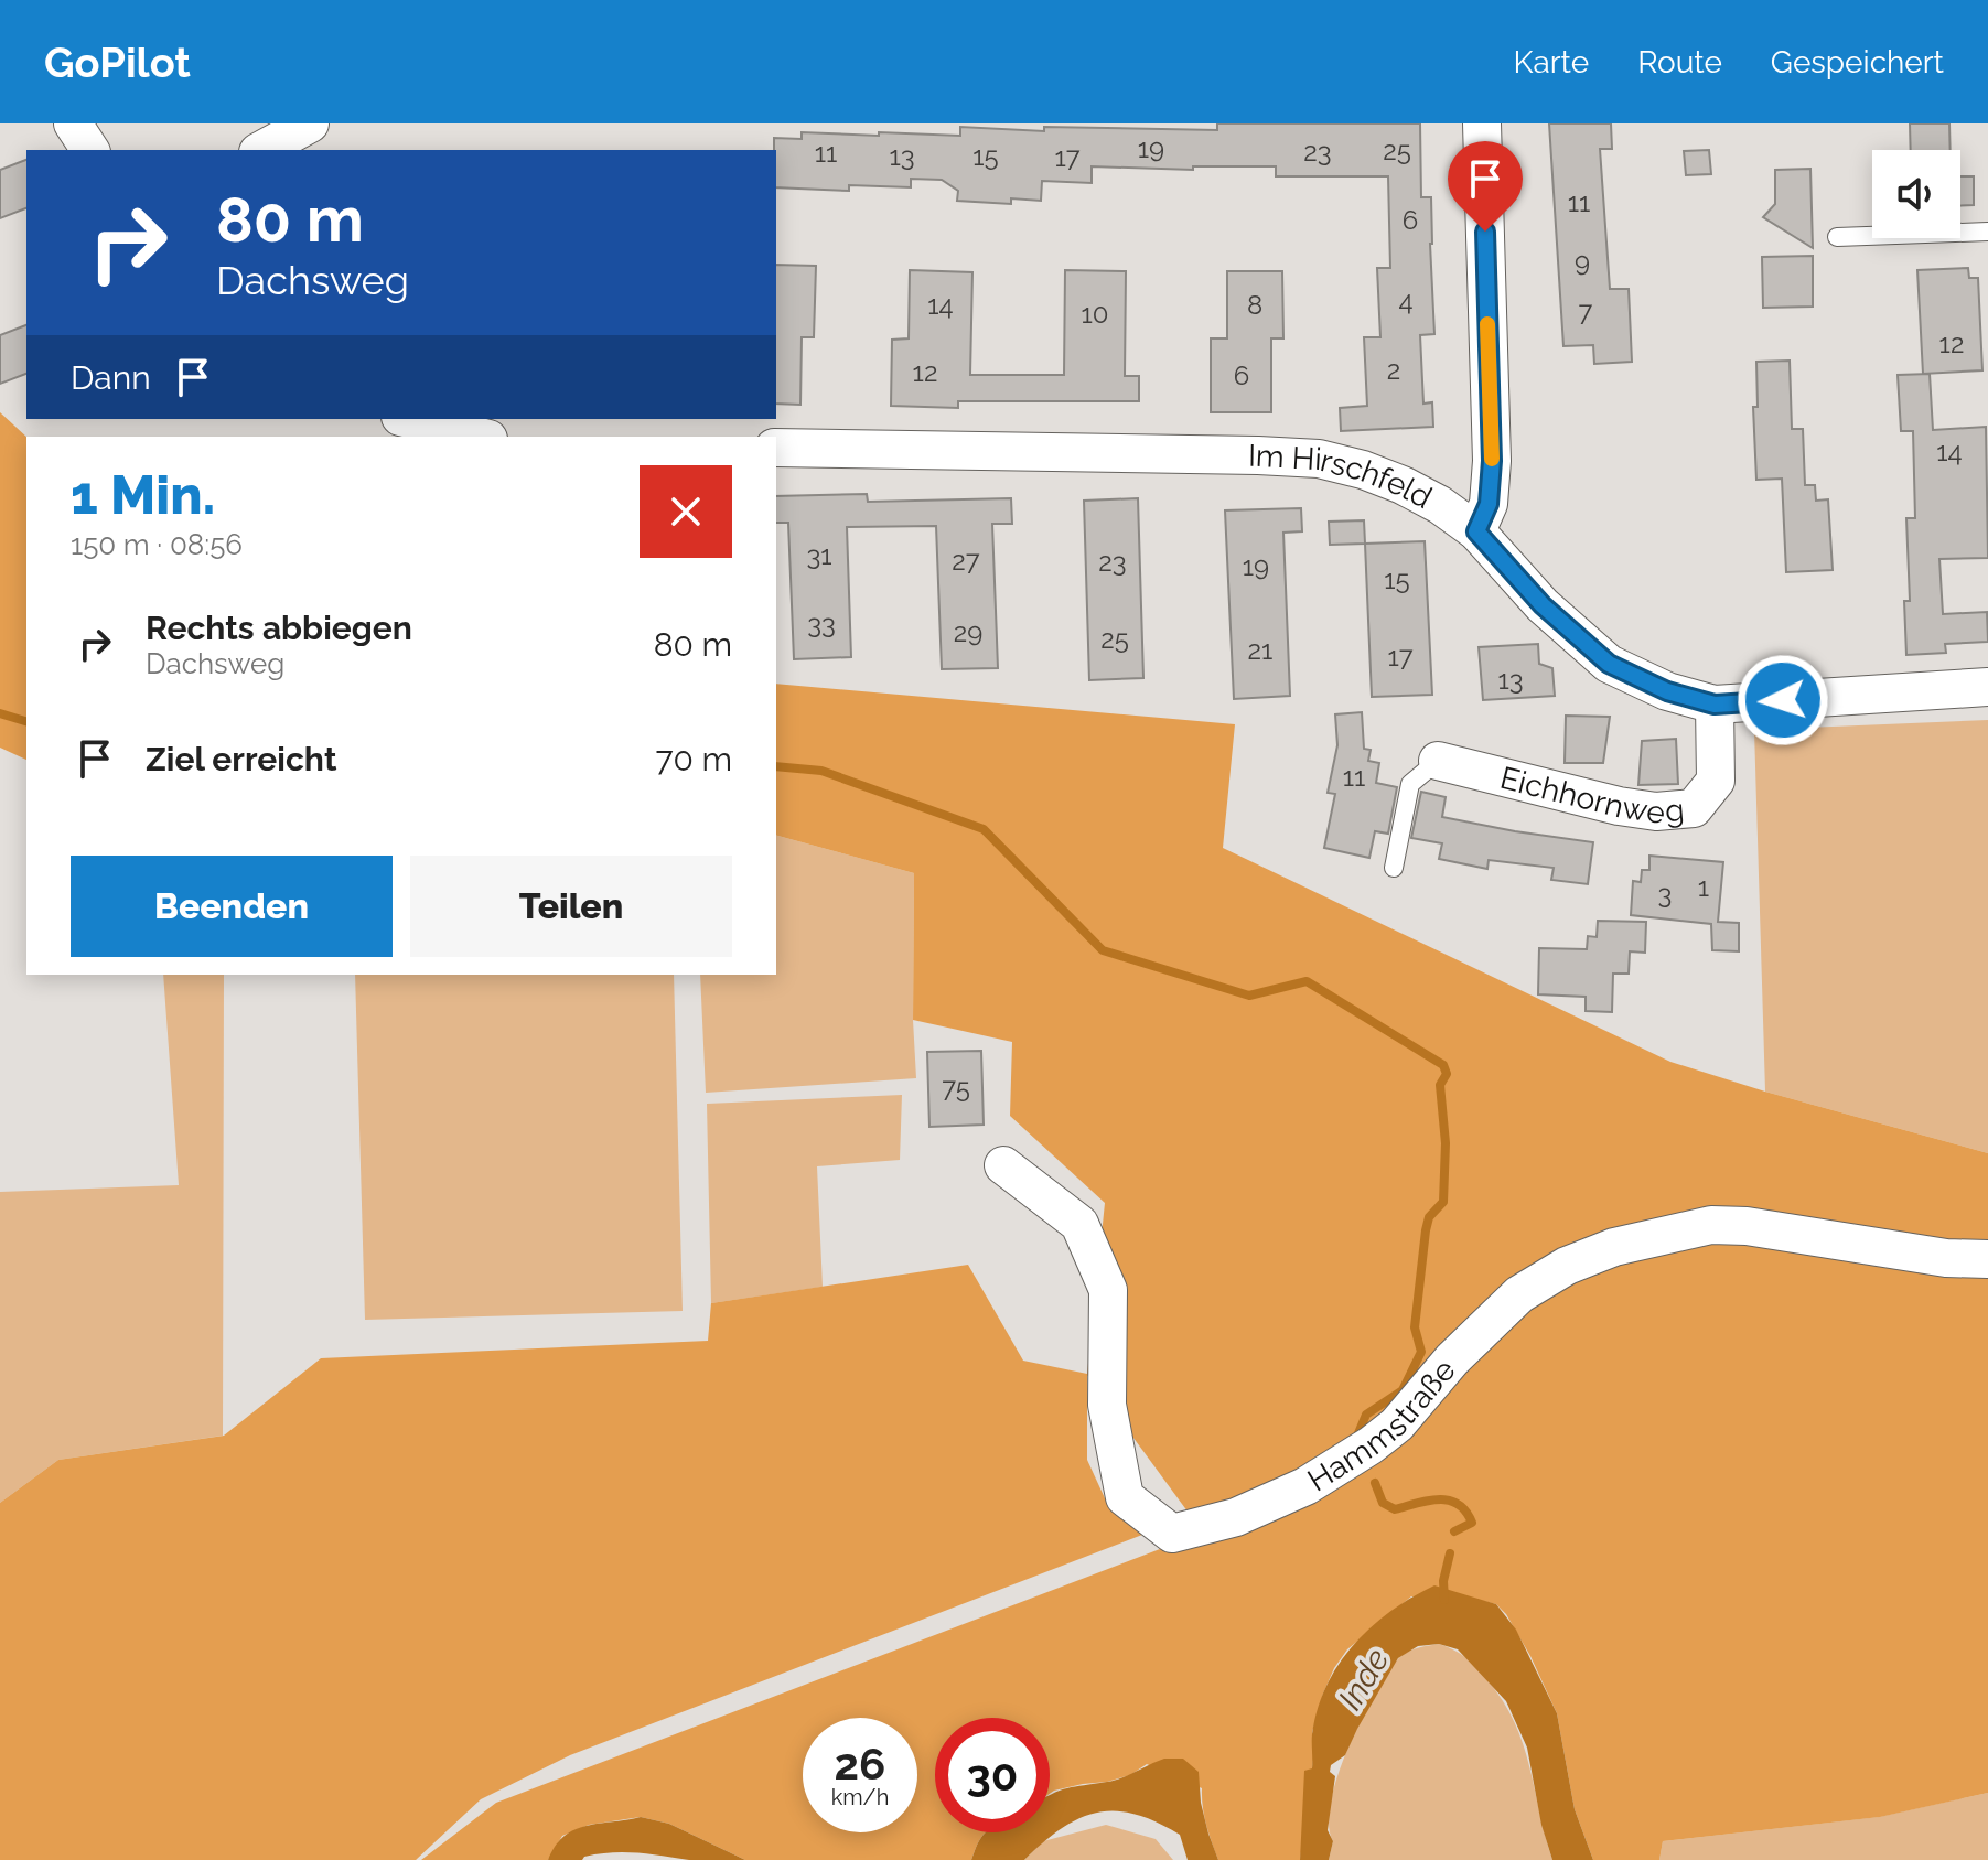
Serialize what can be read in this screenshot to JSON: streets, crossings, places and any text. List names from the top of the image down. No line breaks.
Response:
{"streets":{"street":["Im Hirschfeld","Eichhornweg","Hammstraße"]},"crossings":[["Im Hirschfeld","Eichhornweg"]],"water":["Inde"],"house_numbers":["19","25","23","11","13","15","17","11","6","9","4","14","8","7","10","12","2","12","6","14","31","27","23","19","15","33","29","25","21","17","13","11","1","3","75"],"page":{"header":"GoPilot","nav":["Karte","Route","Gespeichert"],"turn":["80 m","Dachsweg"],"then":"Dann","heading":["1 Min.","150 m · 08:56"],"list":[{"name":"Rechts abbiegen","note":"Dachsweg","value":"80 m"},{"name":"Ziel erreicht","value":"70 m"}],"buttons":["Beenden","Teilen"],"speed":"26 km/h","limit":"30"}}
